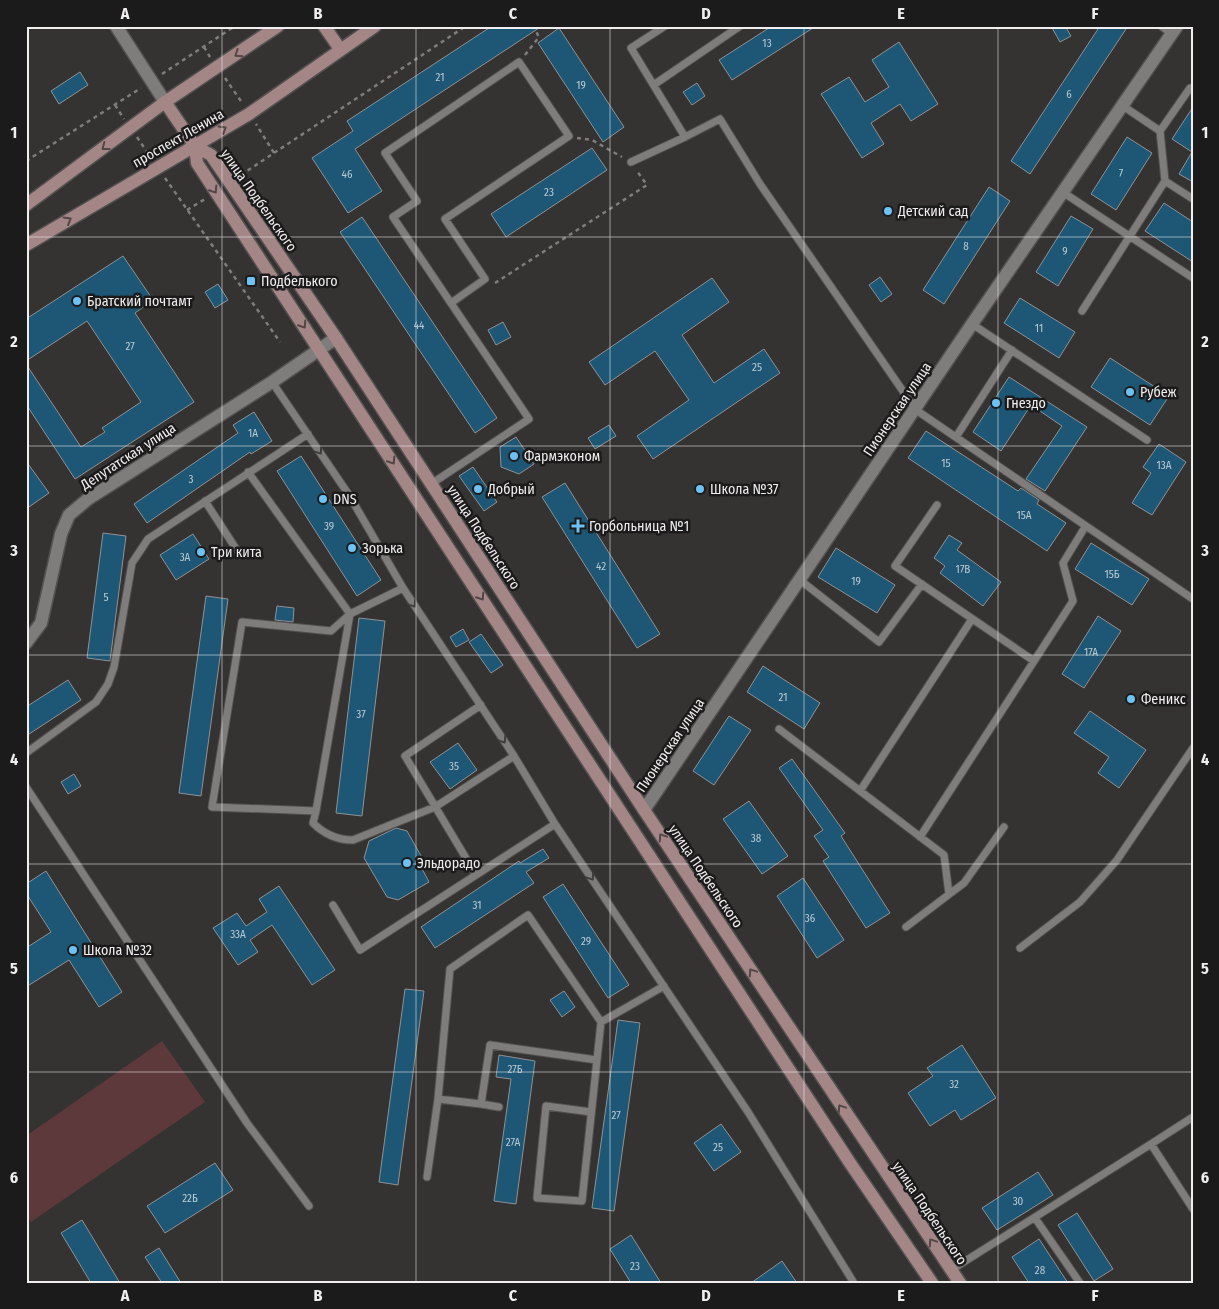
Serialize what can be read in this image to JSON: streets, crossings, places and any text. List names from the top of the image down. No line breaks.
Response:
{"streets":{"main road":["проспект Ленина","улица Подбельского"],"street":["Пионерская улица","Депутатская улица"]},"crossings":[["проспект Ленина","улица Подбельского"],["улица Подбельского","Пионерская улица"],["улица Подбельского","Депутатская улица"]],"places":{"other":["Детский сад","Братский почтамт","Рубеж","Гнездо","Фармэконом","Добрый","Школа №37","DNS","Зорька","Три кита","Феникс","Эльдорадо","Школа №32"],"transit":["Подбелького"],"health":["Горбольница №1"]},"house_numbers":["13","21","19","6","7","46","23","8","9","44","11","27","25","1А","15","13А","3","15А","39","3А","42","17В","15Б","19","5","17А","21","37","35","38","31","36","33А","29","27Б","32","27","27А","25","22Б","30","23","28"],"grid":{"columns":["A","B","C","D","E","F"],"rows":["1","2","3","4","5","6"]}}
